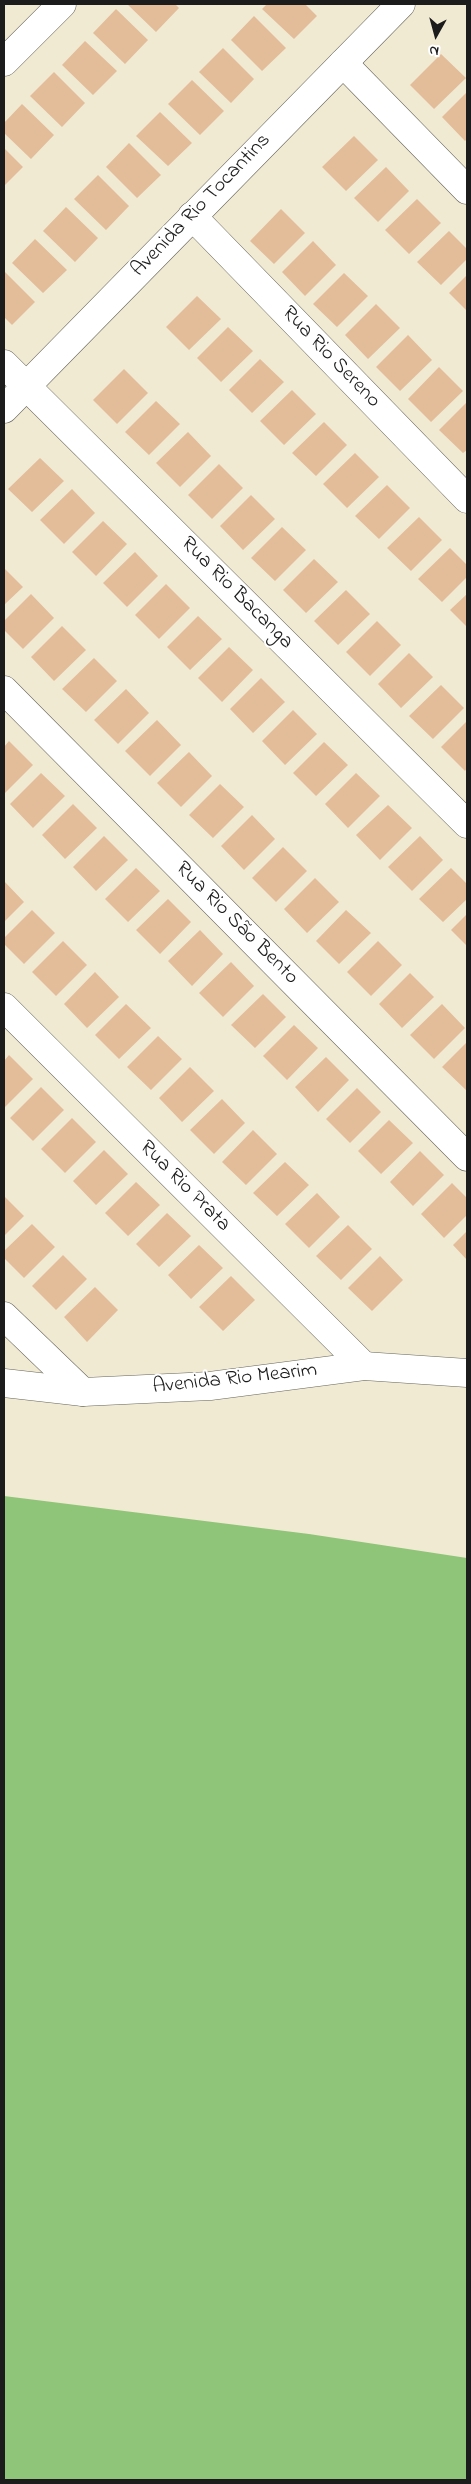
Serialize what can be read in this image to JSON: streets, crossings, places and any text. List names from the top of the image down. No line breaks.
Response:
{"streets":{"street":["Avenida Rio Tocantins","Rua Rio Sereno","Rua Rio Bacanga","Rua Rio São Bento","Rua Rio Prata","Avenida Rio Mearim"]},"crossings":[["Avenida Rio Tocantins","Rua Rio Sereno"],["Avenida Rio Tocantins","Rua Rio Bacanga"],["Rua Rio Prata","Avenida Rio Mearim"]],"north":"bottom"}
